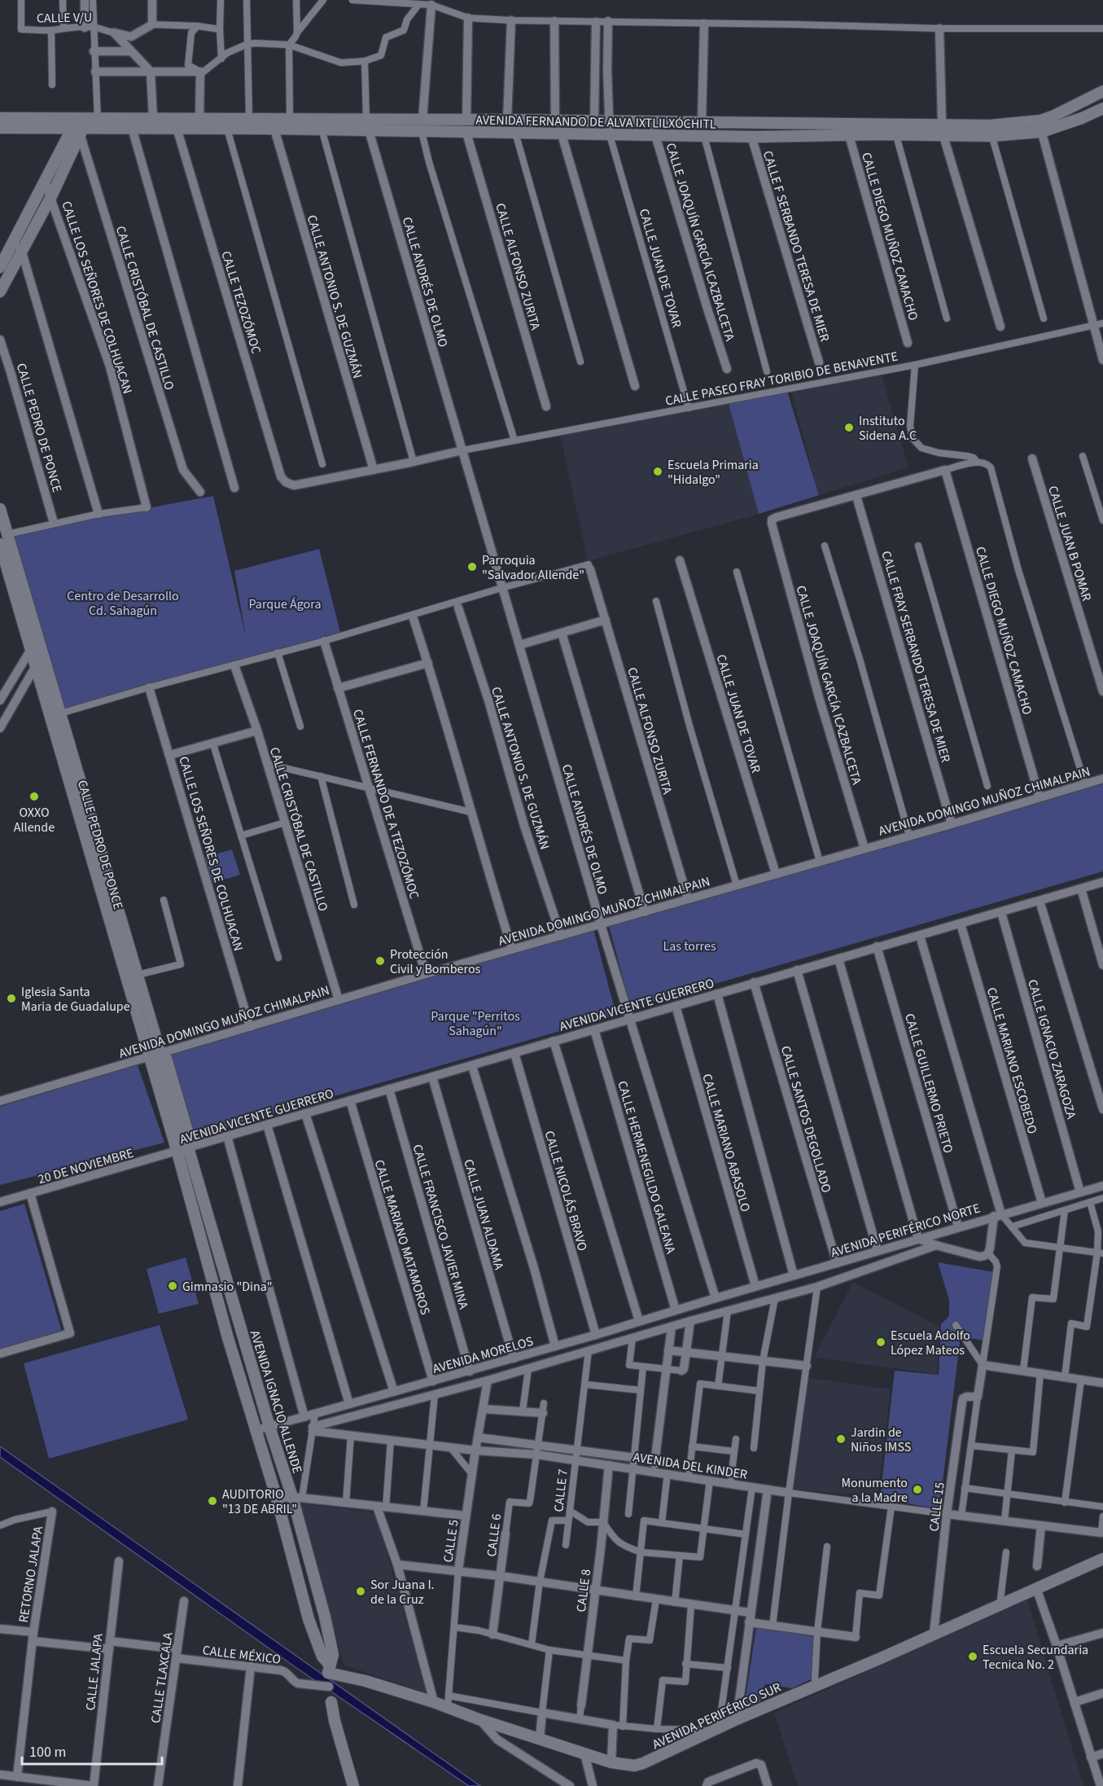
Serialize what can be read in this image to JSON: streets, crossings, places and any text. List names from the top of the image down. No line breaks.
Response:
{"streets":{"street":["CALLE V/U","AVENIDA FERNANDO DE ALVA IXTLILXÓCHITL","CALLE DIEGO MUÑOZ CAMACHO","CALLE JOAQUÍN GARCÍA ICAZBALCETA","CALLE F SERBANDO TERESA DE MIER","CALLE ALFONSO ZURITA","CALLE JUAN DE TOVAR","CALLE ANDRÉS DE OLMO","CALLE ANTONIO S. DE GUZMÁN","CALLE LOS SEÑORES DE COLHUACAN","CALLE TEZOZÓMOC","CALLE CRISTÓBAL DE CASTILLO","CALLE PASEO FRAY TORIBIO DE BENAVENTE","CALLE PEDRO DE PONCE","CALLE JUAN B POMAR","CALLE FRAY SERBANDO TERESA DE MIER","AVENIDA DOMINGO MUÑOZ CHIMALPAIN","CALLE FERNANDO DE A TEZOZÓMOC","AVENIDA VICENTE GUERRERO","CALLE IGNACIO ZARAGOZA","CALLE MARIANO ESCOBEDO","CALLE GUILLERMO PRIETO","CALLE SANTOS DEGOLLADO","CALLE MARIANO ABASOLO","20 DE NOVIEMBRE","CALLE HERMENEGILDO GALEANA","CALLE NICOLÁS BRAVO","CALLE JUAN ALDAMA","CALLE FRANCISCO JAVIER MINA","AVENIDA PERIFÉRICO NORTE","CALLE MARIANO MATAMOROS","AVENIDA MORELOS","AVENIDA IGNACIO ALLENDE","AVENIDA DEL KINDER","CALLE 7","CALLE 15","CALLE 6","CALLE 5","RETORNO JALAPA","CALLE 8","CALLE MÉXICO","CALLE JALAPA","CALLE TLAXCALA","AVENIDA PERIFÉRICO SUR"]},"crossings":[["AVENIDA FERNANDO DE ALVA IXTLILXÓCHITL","CALLE DIEGO MUÑOZ CAMACHO"],["AVENIDA FERNANDO DE ALVA IXTLILXÓCHITL","CALLE JOAQUÍN GARCÍA ICAZBALCETA"],["AVENIDA FERNANDO DE ALVA IXTLILXÓCHITL","CALLE F SERBANDO TERESA DE MIER"],["AVENIDA FERNANDO DE ALVA IXTLILXÓCHITL","CALLE ALFONSO ZURITA"],["AVENIDA FERNANDO DE ALVA IXTLILXÓCHITL","CALLE JUAN DE TOVAR"],["AVENIDA FERNANDO DE ALVA IXTLILXÓCHITL","CALLE ANDRÉS DE OLMO"],["AVENIDA FERNANDO DE ALVA IXTLILXÓCHITL","CALLE ANTONIO S. DE GUZMÁN"],["AVENIDA FERNANDO DE ALVA IXTLILXÓCHITL","CALLE TEZOZÓMOC"],["AVENIDA FERNANDO DE ALVA IXTLILXÓCHITL","CALLE CRISTÓBAL DE CASTILLO"],["CALLE DIEGO MUÑOZ CAMACHO","AVENIDA DOMINGO MUÑOZ CHIMALPAIN"],["CALLE JOAQUÍN GARCÍA ICAZBALCETA","CALLE FRAY SERBANDO TERESA DE MIER"],["CALLE JOAQUÍN GARCÍA ICAZBALCETA","AVENIDA DOMINGO MUÑOZ CHIMALPAIN"],["CALLE ALFONSO ZURITA","AVENIDA DOMINGO MUÑOZ CHIMALPAIN"],["CALLE JUAN DE TOVAR","CALLE PASEO FRAY TORIBIO DE BENAVENTE"],["CALLE JUAN DE TOVAR","AVENIDA DOMINGO MUÑOZ CHIMALPAIN"],["CALLE ANDRÉS DE OLMO","CALLE PASEO FRAY TORIBIO DE BENAVENTE"],["CALLE ANDRÉS DE OLMO","AVENIDA DOMINGO MUÑOZ CHIMALPAIN"],["CALLE ANDRÉS DE OLMO","AVENIDA VICENTE GUERRERO"],["CALLE ANDRÉS DE OLMO","CALLE HERMENEGILDO GALEANA"],["CALLE ANTONIO S. DE GUZMÁN","CALLE TEZOZÓMOC"],["CALLE ANTONIO S. DE GUZMÁN","AVENIDA DOMINGO MUÑOZ CHIMALPAIN"],["CALLE LOS SEÑORES DE COLHUACAN","AVENIDA DOMINGO MUÑOZ CHIMALPAIN"],["CALLE CRISTÓBAL DE CASTILLO","AVENIDA DOMINGO MUÑOZ CHIMALPAIN"],["CALLE PEDRO DE PONCE","AVENIDA DOMINGO MUÑOZ CHIMALPAIN"],["CALLE PEDRO DE PONCE","AVENIDA VICENTE GUERRERO"],["CALLE PEDRO DE PONCE","20 DE NOVIEMBRE"],["CALLE PEDRO DE PONCE","AVENIDA IGNACIO ALLENDE"],["CALLE FRAY SERBANDO TERESA DE MIER","AVENIDA DOMINGO MUÑOZ CHIMALPAIN"],["AVENIDA DOMINGO MUÑOZ CHIMALPAIN","CALLE FERNANDO DE A TEZOZÓMOC"],["AVENIDA VICENTE GUERRERO","CALLE IGNACIO ZARAGOZA"],["AVENIDA VICENTE GUERRERO","CALLE MARIANO ESCOBEDO"],["AVENIDA VICENTE GUERRERO","CALLE GUILLERMO PRIETO"],["AVENIDA VICENTE GUERRERO","CALLE SANTOS DEGOLLADO"],["AVENIDA VICENTE GUERRERO","CALLE MARIANO ABASOLO"],["AVENIDA VICENTE GUERRERO","20 DE NOVIEMBRE"],["AVENIDA VICENTE GUERRERO","CALLE HERMENEGILDO GALEANA"],["AVENIDA VICENTE GUERRERO","CALLE NICOLÁS BRAVO"],["AVENIDA VICENTE GUERRERO","CALLE JUAN ALDAMA"],["AVENIDA VICENTE GUERRERO","CALLE FRANCISCO JAVIER MINA"],["AVENIDA VICENTE GUERRERO","CALLE MARIANO MATAMOROS"],["AVENIDA VICENTE GUERRERO","AVENIDA IGNACIO ALLENDE"],["CALLE IGNACIO ZARAGOZA","AVENIDA PERIFÉRICO NORTE"],["CALLE MARIANO ESCOBEDO","AVENIDA PERIFÉRICO NORTE"],["CALLE GUILLERMO PRIETO","AVENIDA PERIFÉRICO NORTE"],["CALLE SANTOS DEGOLLADO","AVENIDA PERIFÉRICO NORTE"],["CALLE MARIANO ABASOLO","AVENIDA PERIFÉRICO NORTE"],["20 DE NOVIEMBRE","AVENIDA IGNACIO ALLENDE"],["CALLE HERMENEGILDO GALEANA","AVENIDA PERIFÉRICO NORTE"],["CALLE HERMENEGILDO GALEANA","AVENIDA MORELOS"],["CALLE NICOLÁS BRAVO","AVENIDA MORELOS"],["CALLE JUAN ALDAMA","AVENIDA MORELOS"],["CALLE FRANCISCO JAVIER MINA","AVENIDA MORELOS"],["AVENIDA PERIFÉRICO NORTE","AVENIDA MORELOS"],["CALLE MARIANO MATAMOROS","AVENIDA MORELOS"],["AVENIDA MORELOS","AVENIDA IGNACIO ALLENDE"],["AVENIDA MORELOS","AVENIDA DEL KINDER"],["AVENIDA MORELOS","CALLE 7"],["AVENIDA MORELOS","CALLE 5"],["AVENIDA IGNACIO ALLENDE","AVENIDA PERIFÉRICO SUR"],["AVENIDA DEL KINDER","CALLE 7"],["AVENIDA DEL KINDER","CALLE 15"],["AVENIDA DEL KINDER","CALLE 6"],["AVENIDA DEL KINDER","CALLE 5"],["AVENIDA DEL KINDER","CALLE 8"],["CALLE 15","AVENIDA PERIFÉRICO SUR"],["CALLE 5","AVENIDA PERIFÉRICO SUR"],["RETORNO JALAPA","CALLE MÉXICO"],["RETORNO JALAPA","CALLE JALAPA"],["RETORNO JALAPA","CALLE TLAXCALA"],["CALLE MÉXICO","CALLE TLAXCALA"]],"parks":["Centro de Desarrollo Cd. Sahagún","Parque Ágora","Las torres","Parque \"Perritos Sahagún\""],"places":["Instituto Sidena A.C","Escuela Primaria \"Hidalgo\"","Parroquia \"Salvador Allende\"","OXXO Allende","Protección Civil y Bomberos","Iglesia Santa Maria de Guadalupe","Gimnasio \"Dina\"","Escuela Adolfo López Mateos","Jardin de Niños IMSS","Monumento a la Madre","AUDITORIO \"13 DE ABRIL\"","Sor Juana I. de la Cruz","Escuela Secundaria Tecnica No. 2"],"scale_bar":"100 m"}
